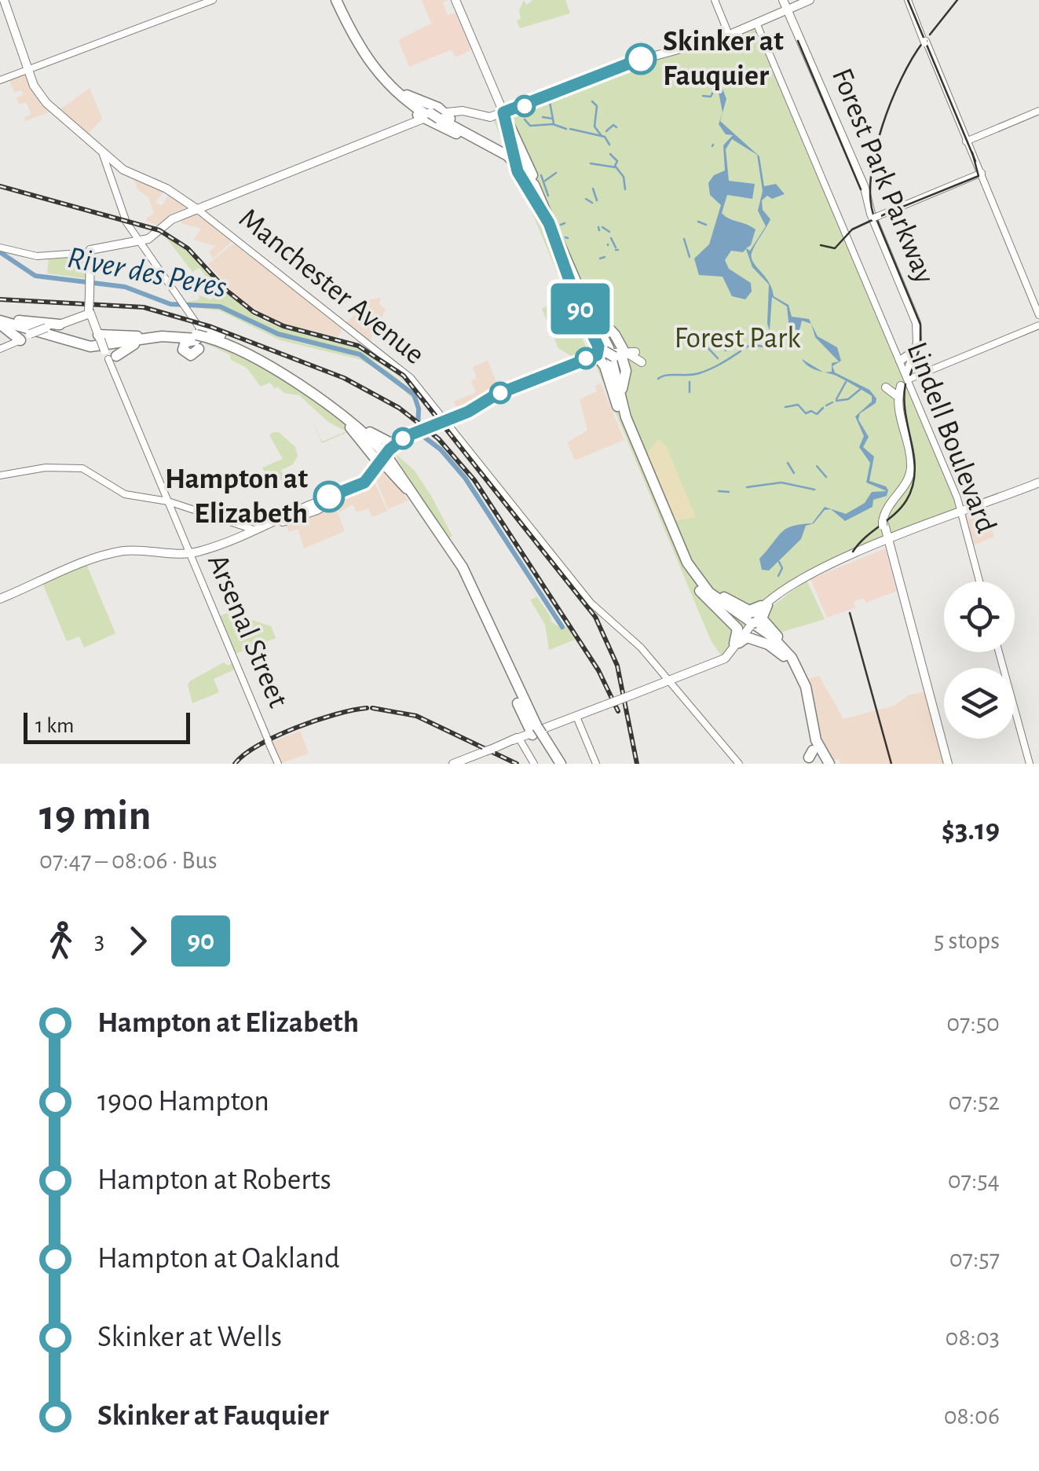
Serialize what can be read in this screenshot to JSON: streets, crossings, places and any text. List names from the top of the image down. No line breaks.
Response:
{"streets":{"main road":["Forest Park Parkway","Manchester Avenue","Lindell Boulevard","Arsenal Street"]},"crossings":[["Forest Park Parkway","Lindell Boulevard"]],"water":["River des Peres"],"parks":["Forest Park"],"places":["Skinker at Fauquier","Hampton at Elizabeth"],"lines":["bus line 90"],"scale_bar":"1 km","page":{"on_map":"90","scale":"1 km","heading":["19 min","07:47 – 08:06 · Bus","$3.19"],"legs":["3","90","5 stops"],"list":[{"name":"Hampton at Elizabeth","value":"07:50"},{"name":"1900 Hampton","value":"07:52"},{"name":"Hampton at Roberts","value":"07:54"},{"name":"Hampton at Oakland","value":"07:57"},{"name":"Skinker at Wells","value":"08:03"},{"name":"Skinker at Fauquier","value":"08:06"}]}}
